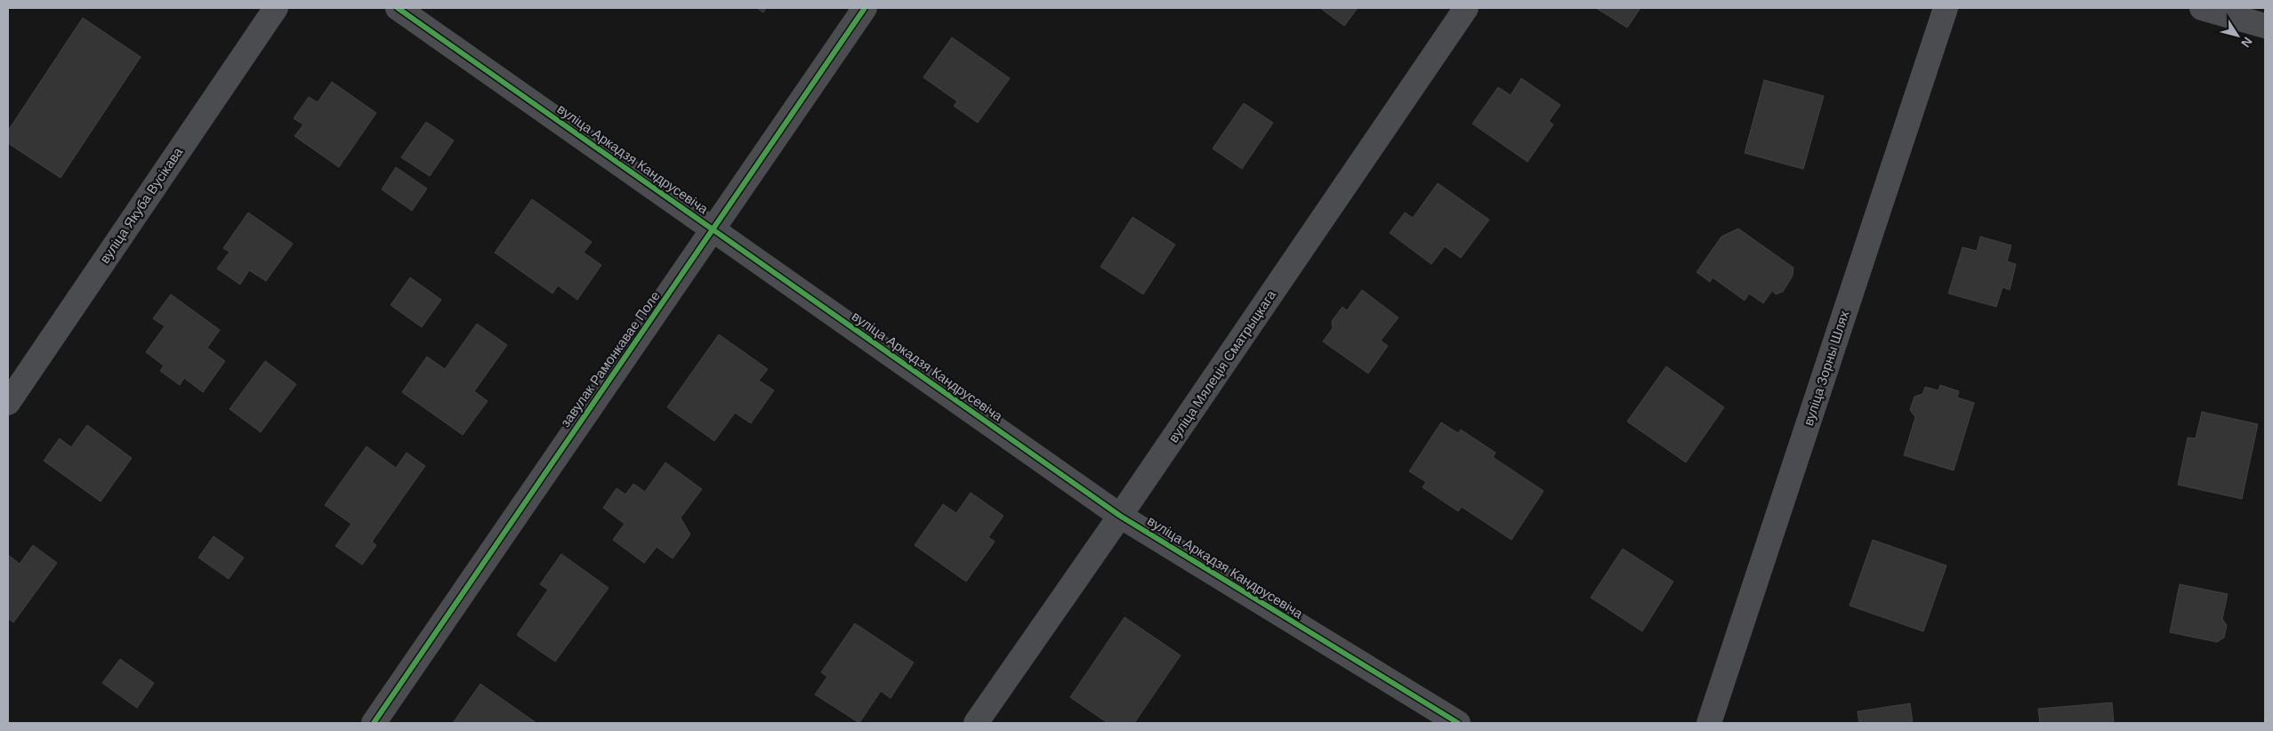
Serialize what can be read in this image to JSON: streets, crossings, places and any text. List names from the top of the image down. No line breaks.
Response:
{"streets":{"street":["вуліца Аркадзя Кандрусевіча","вуліца Якуба Вусікава","завулак Рамонкавае Поле","вуліца Мялеція Сматрыцкага","вуліца Зорны Шлях"]},"crossings":[["вуліца Аркадзя Кандрусевіча","завулак Рамонкавае Поле"],["вуліца Аркадзя Кандрусевіча","вуліца Мялеція Сматрыцкага"]],"north":"bottom right"}
